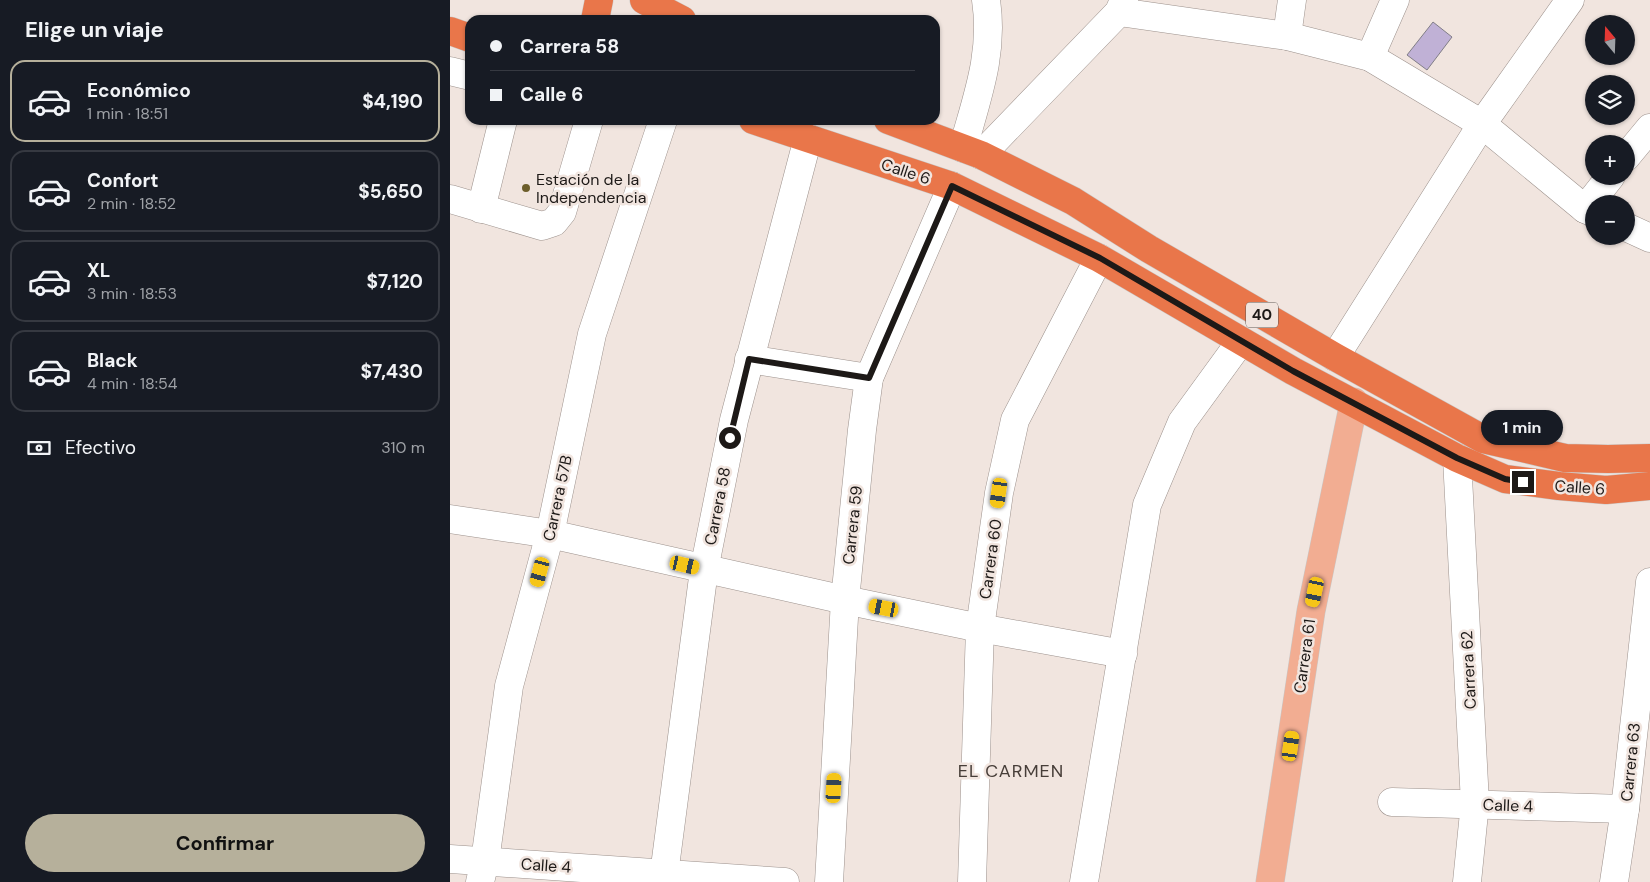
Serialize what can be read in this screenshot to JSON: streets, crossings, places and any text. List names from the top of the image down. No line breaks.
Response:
{"streets":{"highway":["Calle 6","40"],"main road":["Carrera 61"],"street":["Carrera 57B","Carrera 58","Carrera 59","Carrera 60","Carrera 62","Carrera 63","Calle 4"]},"crossings":[["Calle 6","Carrera 58"],["Calle 6","Carrera 59"],["Calle 6","Carrera 60"],["Calle 6","Carrera 61"],["Calle 6","Carrera 62"],["Carrera 57B","Calle 4"],["Carrera 58","Calle 4"],["Carrera 62","Calle 4"],["Carrera 63","Calle 4"]],"districts":["EL CARMEN"],"places":["Estación de la Independencia"],"north":"top","page":{"heading":"Elige un viaje","map_buttons":["+","−"],"banner":["Carrera 58","Calle 6"],"list":[{"name":"Económico","note":"1 min · 18:51","value":"$4,190"},{"name":"Confort","note":"2 min · 18:52","value":"$5,650"},{"name":"XL","note":"3 min · 18:53","value":"$7,120"},{"name":"Black","note":"4 min · 18:54","value":"$7,430"}],"bubble":"1 min","pay":["Efectivo","310 m"],"buttons":"Confirmar"}}
